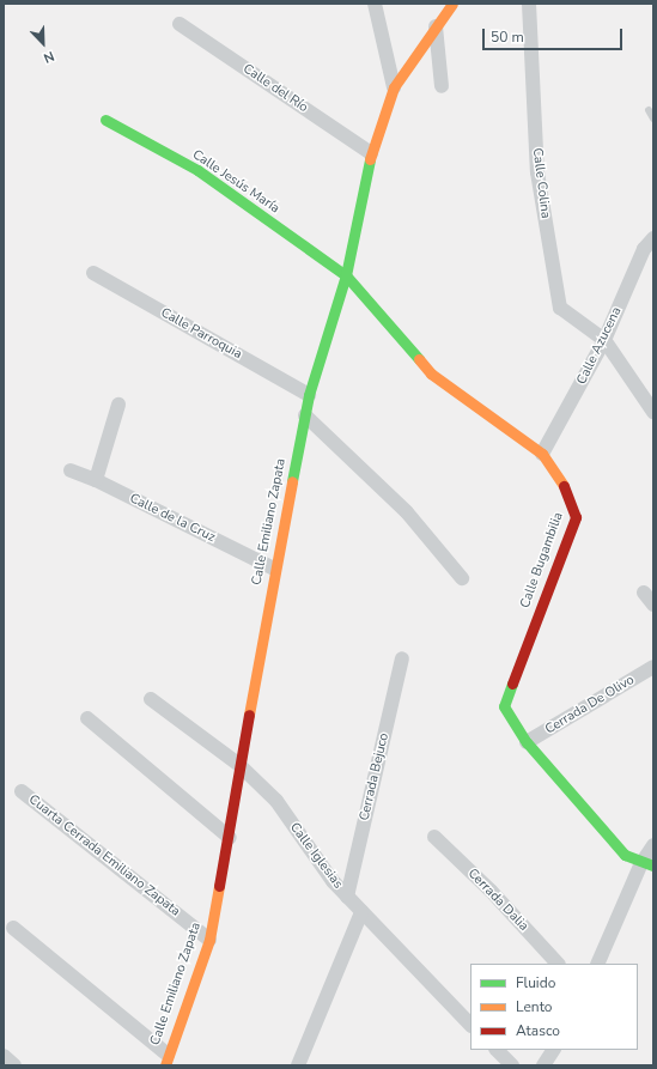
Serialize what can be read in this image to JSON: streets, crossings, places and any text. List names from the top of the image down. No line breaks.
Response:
{"streets":{"street":["Calle del Río","Calle Jesús María","Calle Colina","Calle Parroquia","Calle Azucena","Calle de la Cruz","Calle Emiliano Zapata","Calle Bugambilia","Cerrada De Olivo","Cerrada Bejuco","Cuarta Cerrada Emiliano Zapata","Calle Iglesias","Cerrada Dalia"]},"crossings":[["Calle del Río","Calle Emiliano Zapata"],["Calle Jesús María","Calle Emiliano Zapata"],["Calle Jesús María","Calle Bugambilia"],["Calle Colina","Calle Azucena"],["Calle Parroquia","Calle Emiliano Zapata"],["Calle Azucena","Calle Bugambilia"],["Calle de la Cruz","Calle Emiliano Zapata"],["Calle Emiliano Zapata","Calle Bugambilia"],["Calle Emiliano Zapata","Cuarta Cerrada Emiliano Zapata"],["Calle Emiliano Zapata","Calle Iglesias"],["Calle Bugambilia","Cerrada De Olivo"],["Cerrada Bejuco","Calle Iglesias"]],"legend":["Fluido","Lento","Atasco"],"scale_bar":"50 m","north":"bottom right"}
